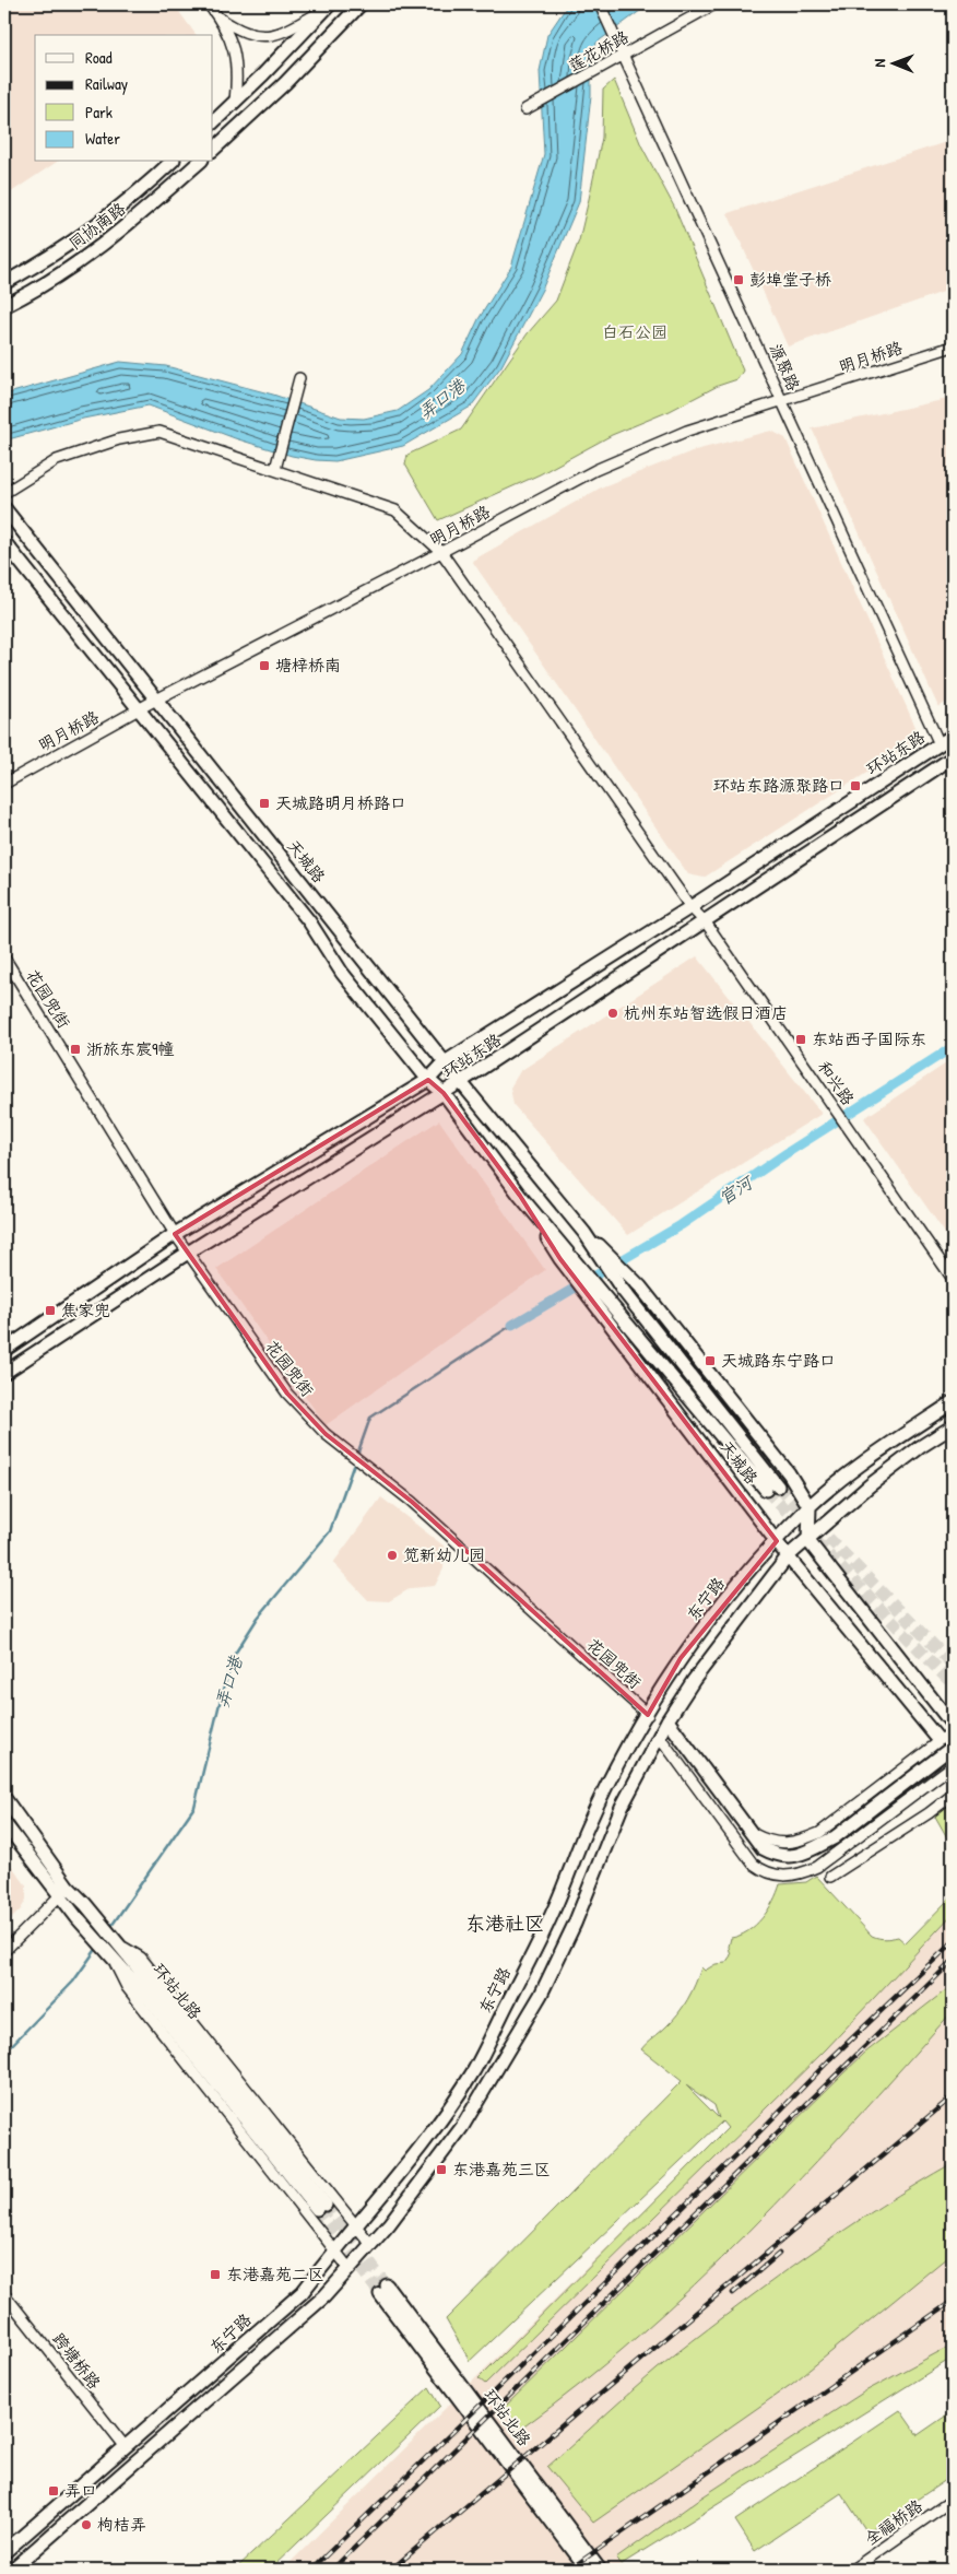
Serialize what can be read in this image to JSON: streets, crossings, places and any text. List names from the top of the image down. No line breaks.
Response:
{"streets":{"main road":["同协南路","环站东路","天城路","东宁路","环站北路"],"street":["莲花桥路","明月桥路","源聚路","花园兜街","和兴路","跨塘桥路","全福桥路"]},"crossings":[["莲花桥路","源聚路"],["明月桥路","源聚路"],["明月桥路","天城路"],["明月桥路","和兴路"],["源聚路","环站东路"],["环站东路","天城路"],["环站东路","花园兜街"],["环站东路","和兴路"],["天城路","东宁路"],["花园兜街","东宁路"],["东宁路","跨塘桥路"]],"districts":["东港社区"],"water":["弄口港","官河"],"parks":["白石公园"],"places":{"transit":["彭埠堂子桥","塘梓桥南","环站东路源聚路口","天城路明月桥路口","东站西子国际东","浙旅东宸9幢","焦家兜","天城路东宁路口","东港嘉苑三区","东港嘉苑二区","弄口"],"other":["杭州东站智选假日酒店","笕新幼儿园","枸桔弄"]},"legend":["Road","Railway","Park","Water"],"north":"left"}
